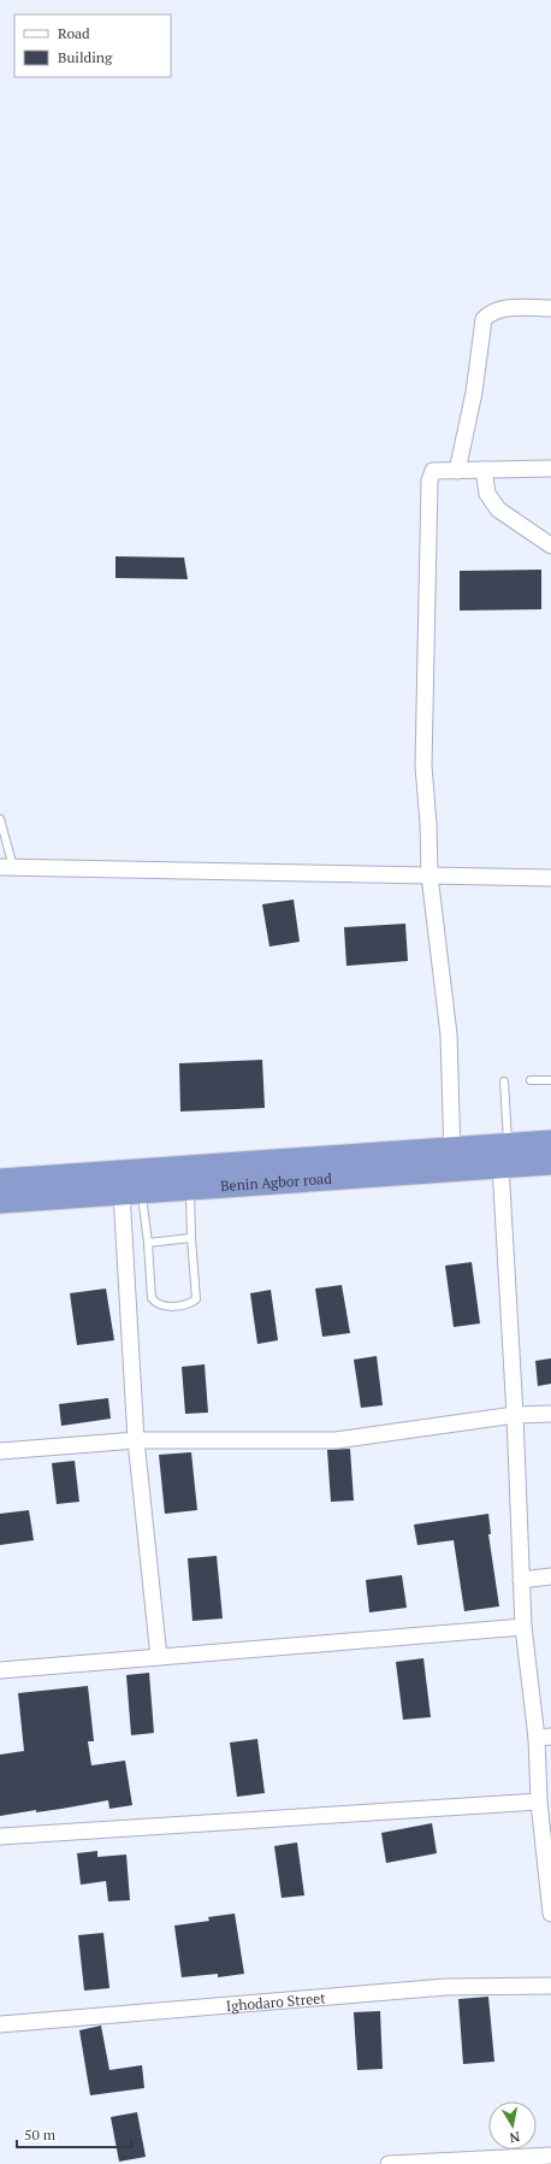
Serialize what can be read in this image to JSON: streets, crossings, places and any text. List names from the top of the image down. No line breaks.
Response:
{"streets":{"highway":["Benin Agbor road"],"street":["Ighodaro Street"]},"legend":["Road","Building"],"scale_bar":"50 m","north":"bottom"}
